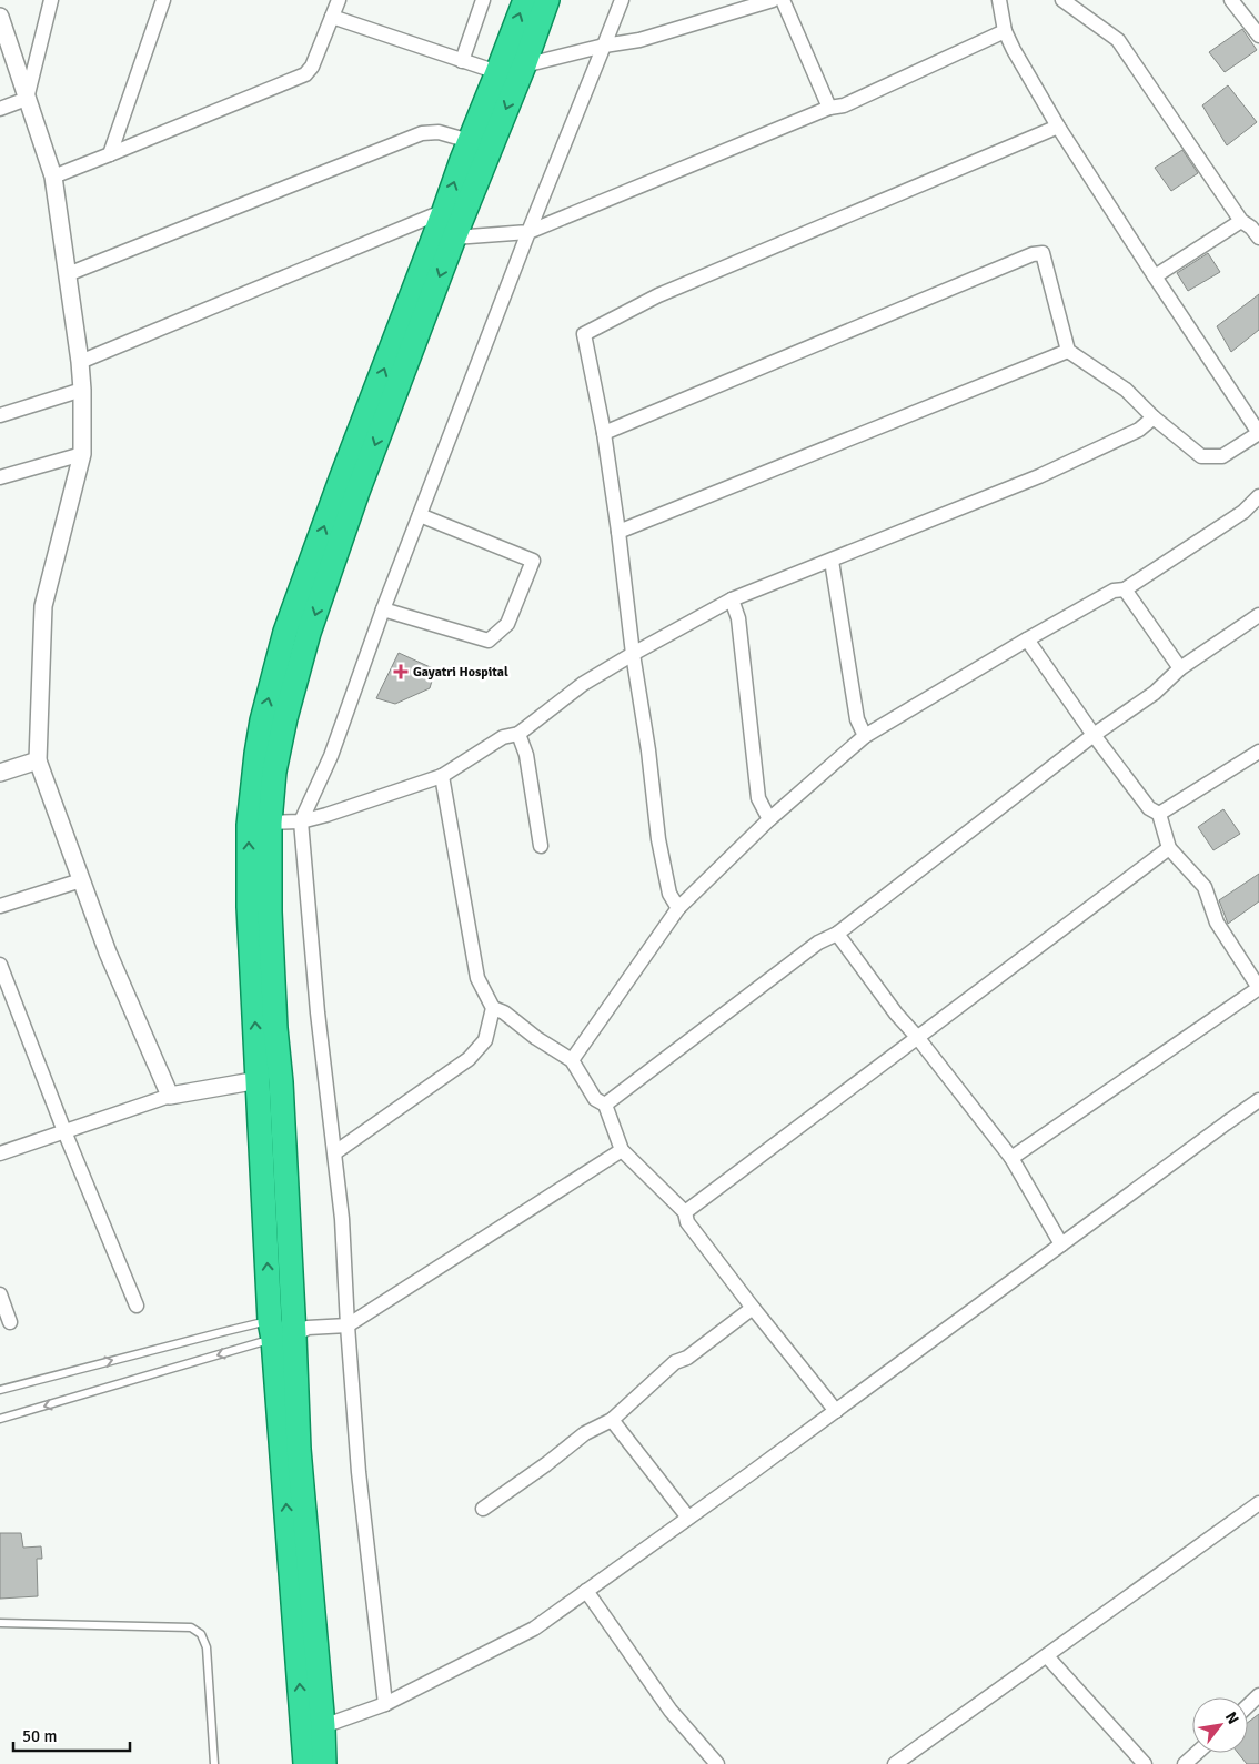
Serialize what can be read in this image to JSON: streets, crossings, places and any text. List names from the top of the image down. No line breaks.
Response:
{"places":{"health":["Gayatri Hospital"]},"scale_bar":"50 m","north":"top right"}
